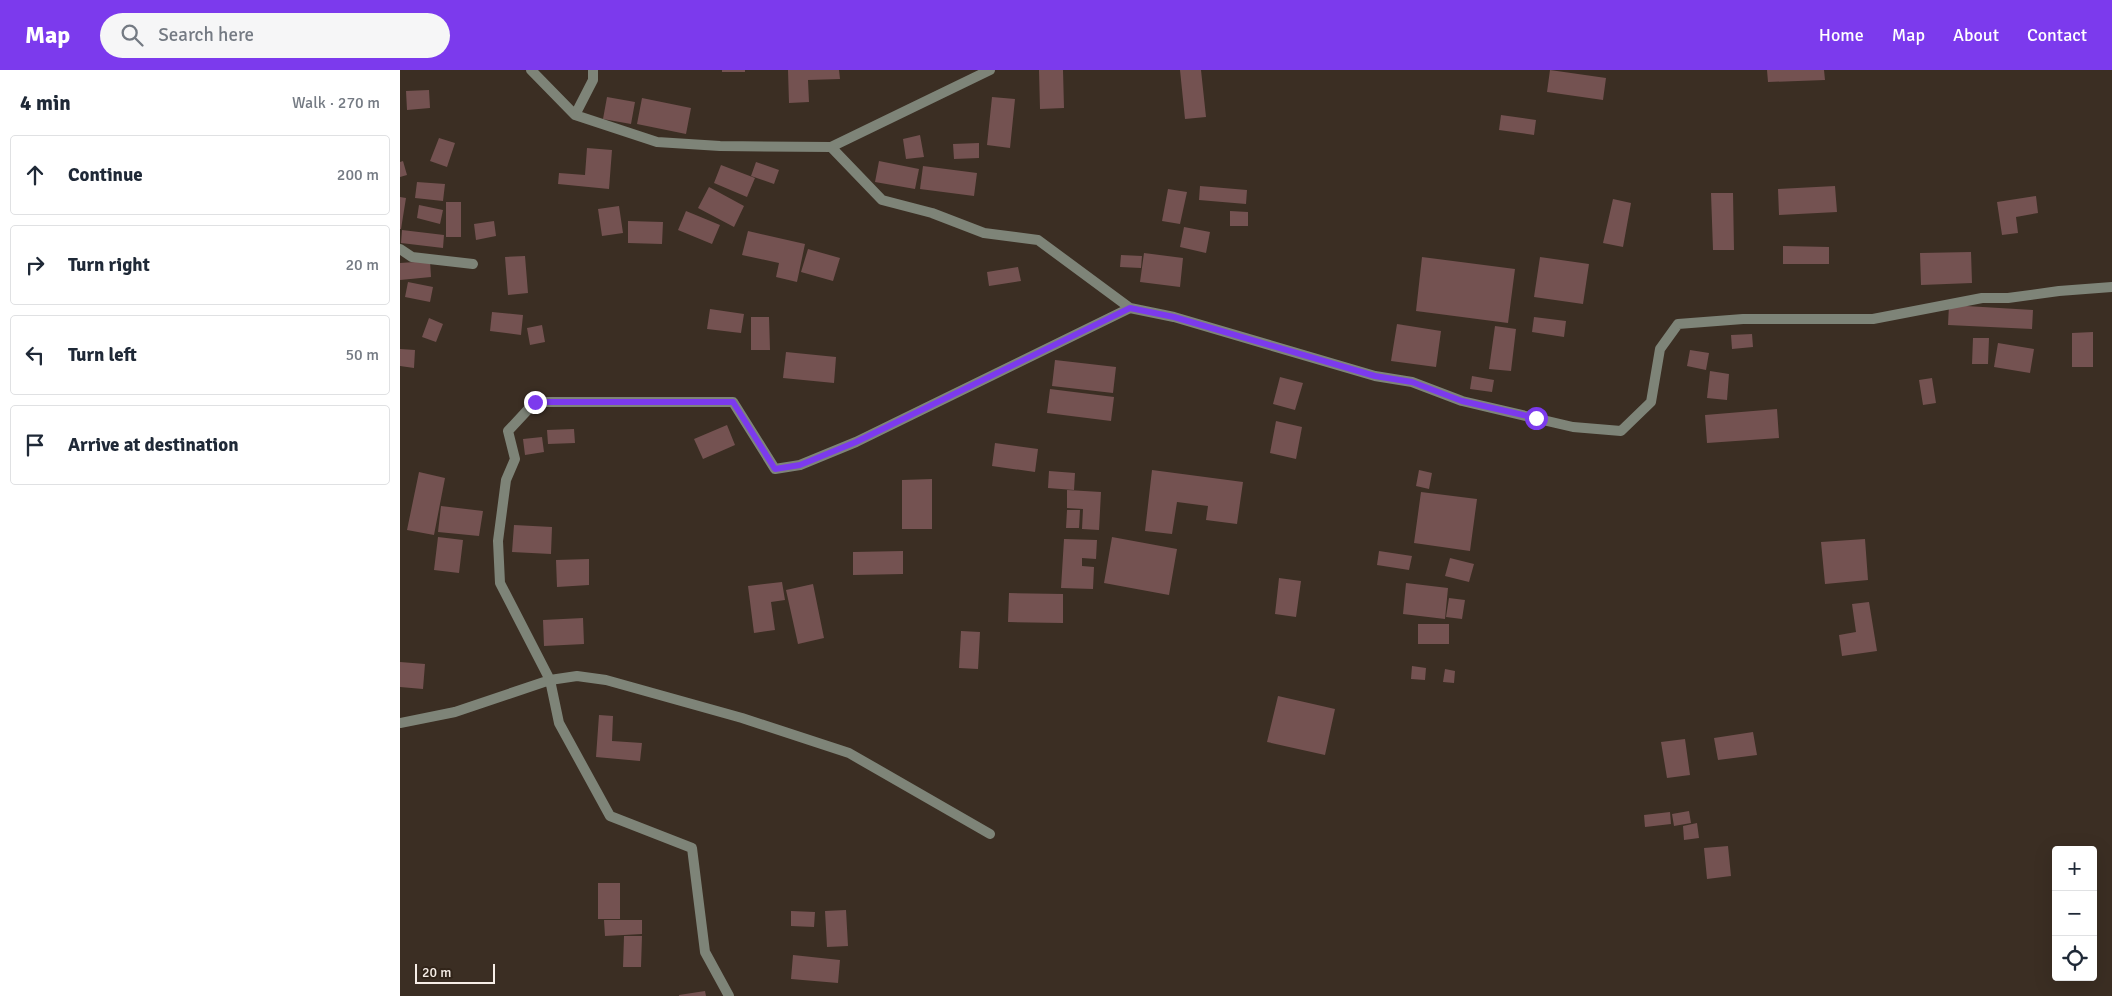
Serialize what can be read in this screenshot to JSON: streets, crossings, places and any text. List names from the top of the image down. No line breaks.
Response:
{"scale_bar":"20 m","page":{"header":"Map","search":"Search here","nav":["Home","Map","About","Contact"],"heading":["4 min","Walk · 270 m"],"list":[["Continue","200 m"],["Turn right","20 m"],["Turn left","50 m"],"Arrive at destination"],"map_buttons":["+","−"],"scale":"20 m"}}
